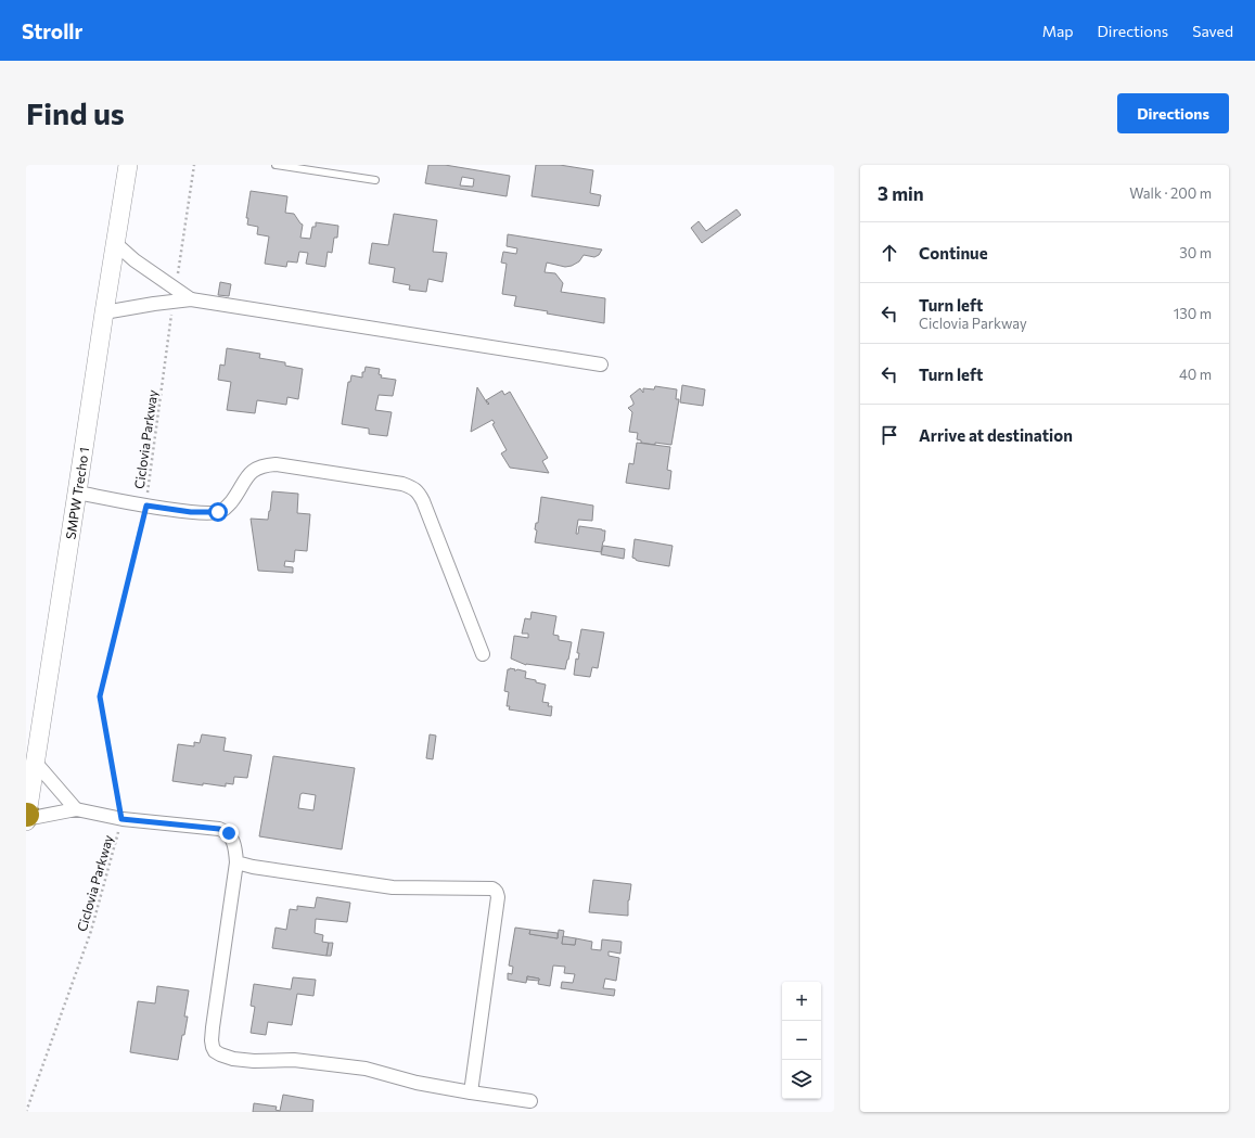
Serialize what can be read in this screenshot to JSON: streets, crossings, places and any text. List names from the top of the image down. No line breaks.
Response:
{"streets":{"street":["SMPW Trecho 1"],"path":["Ciclovia Parkway"]},"page":{"header":"Strollr","nav":["Map","Directions","Saved"],"buttons":"Directions","title":"Find us","heading":["3 min","Walk · 200 m"],"list":[["Continue","30 m"],["Turn left","Ciclovia Parkway","130 m"],["Turn left","40 m"],"Arrive at destination"],"map_buttons":["+","−"]}}
